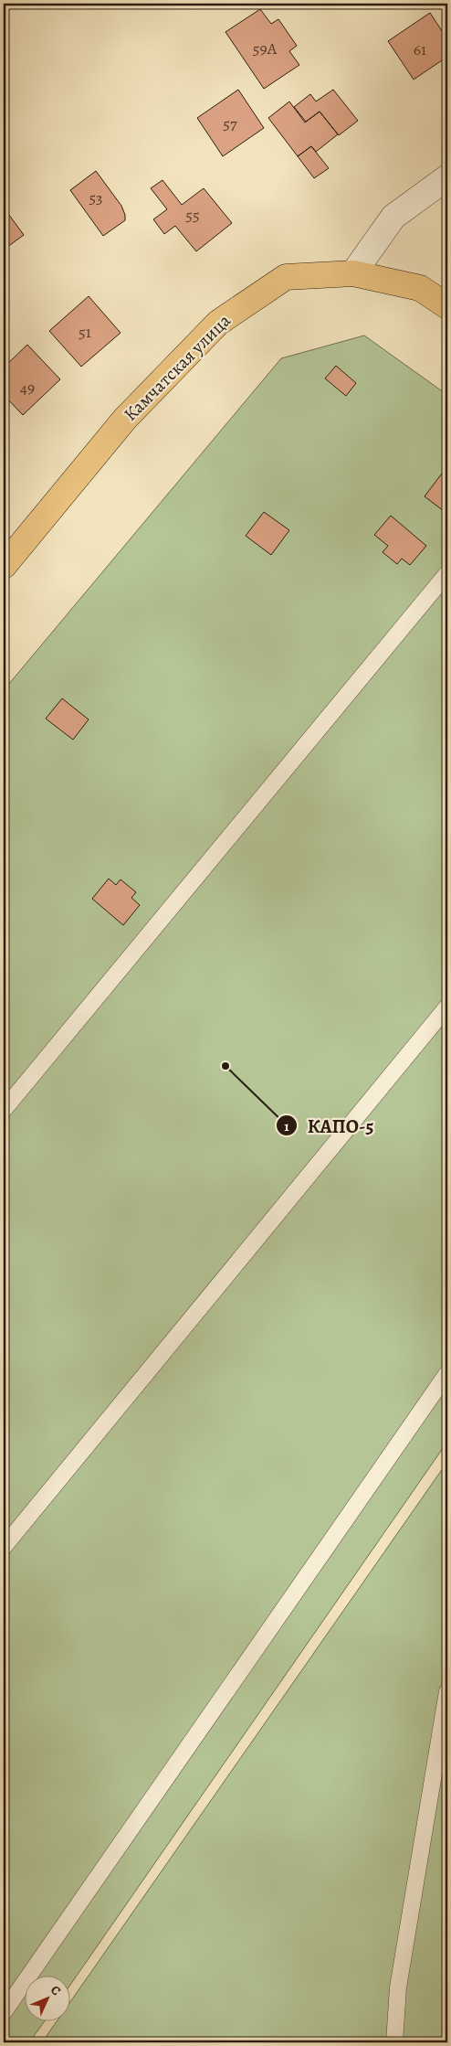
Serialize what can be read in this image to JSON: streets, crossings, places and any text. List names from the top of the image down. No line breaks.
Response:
{"streets":{"main road":["Камчатская улица"]},"places":["КАПО-5"],"house_numbers":["59А","61","57","53","55","51","49"],"north":"top right"}
